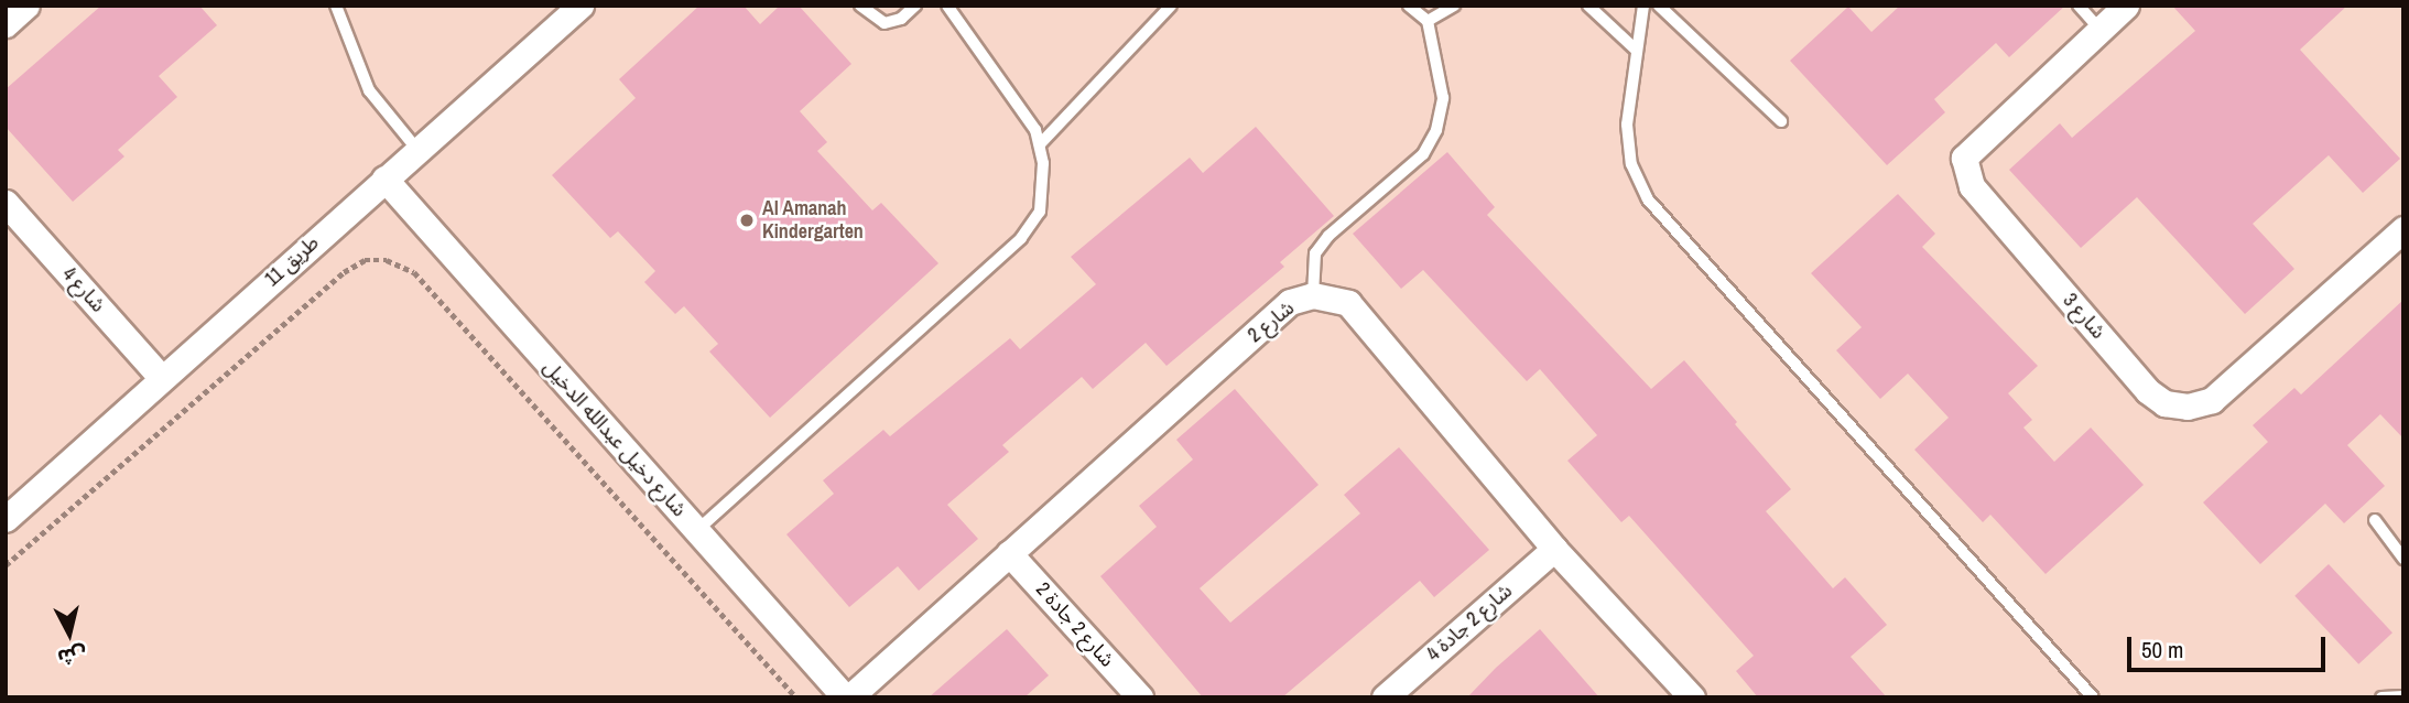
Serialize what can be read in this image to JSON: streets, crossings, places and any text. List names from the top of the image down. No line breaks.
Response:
{"streets":{"street":["طريق 11","شارع 4","شارع 3","شارع 2","شارع دخيل عبدالله الدخيل","شارع 2 جادة 4","شارع 2 جادة 2"]},"crossings":[["طريق 11","شارع 4"],["طريق 11","شارع دخيل عبدالله الدخيل"],["شارع 2","شارع دخيل عبدالله الدخيل"],["شارع 2","شارع 2 جادة 4"],["شارع 2","شارع 2 جادة 2"]],"places":["Al Amanah Kindergarten"],"scale_bar":"50 m","north":"bottom"}
